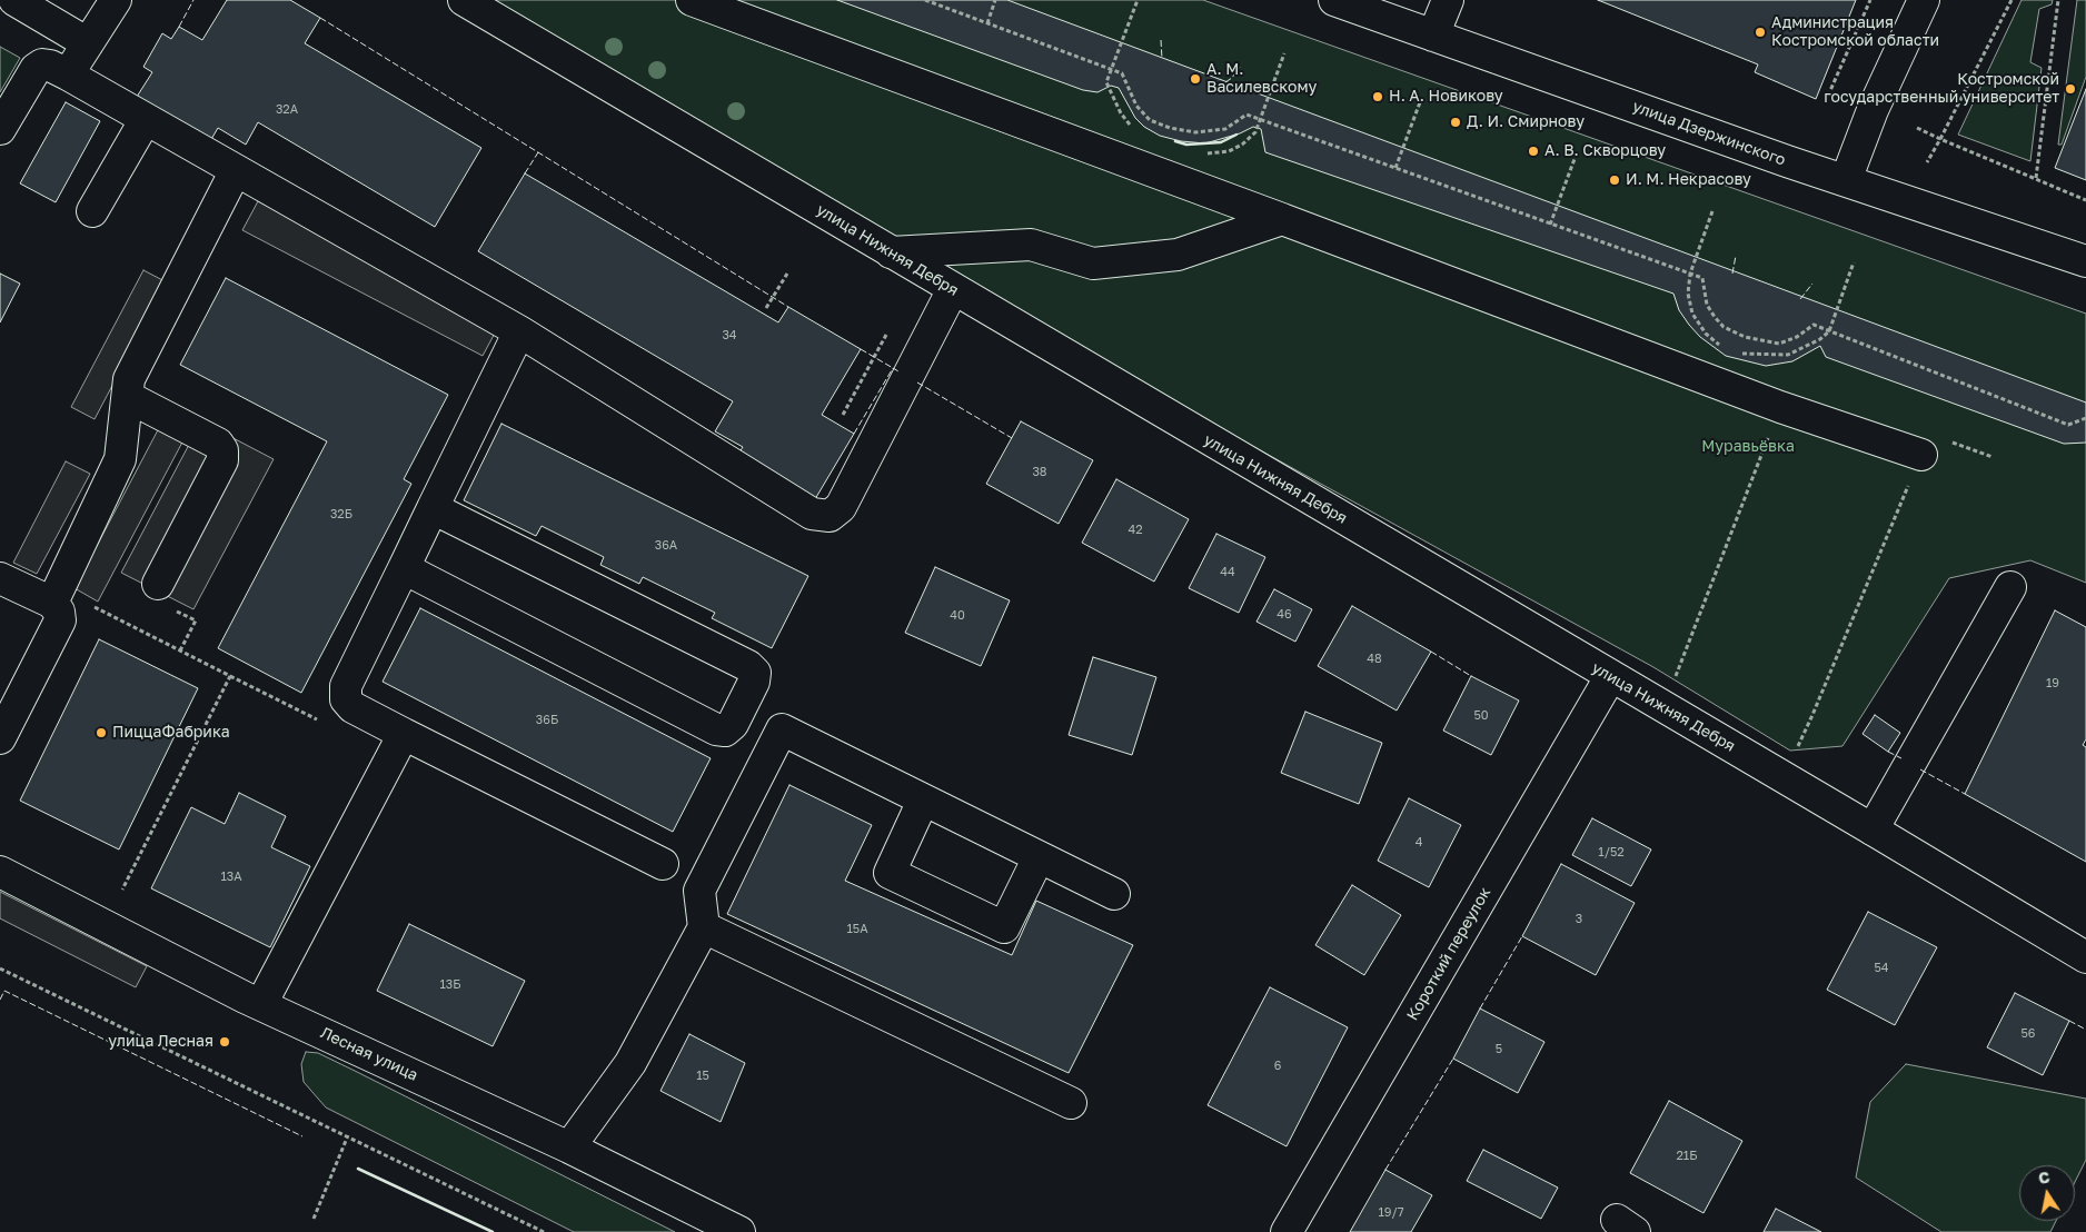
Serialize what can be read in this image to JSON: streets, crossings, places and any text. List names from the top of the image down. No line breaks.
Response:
{"streets":{"street":["улица Дзержинского","улица Нижняя Дебря","Короткий переулок","Лесная улица"]},"crossings":[["улица Нижняя Дебря","Короткий переулок"]],"parks":["Муравьёвка"],"places":["Администрация Костромской области","А. М. Василевскому","Костромской государственный университет","Н. А. Новикову","Д. И. Смирнову","А. В. Скворцову","И. М. Некрасову","ПиццаФабрика","улица Лесная"],"house_numbers":["32А","34","38","32Б","42","36А","44","46","40","48","19","50","36Б","4","1/52","13А","3","15А","54","13Б","56","5","6","15","21Б","19/7"],"north":"top"}
